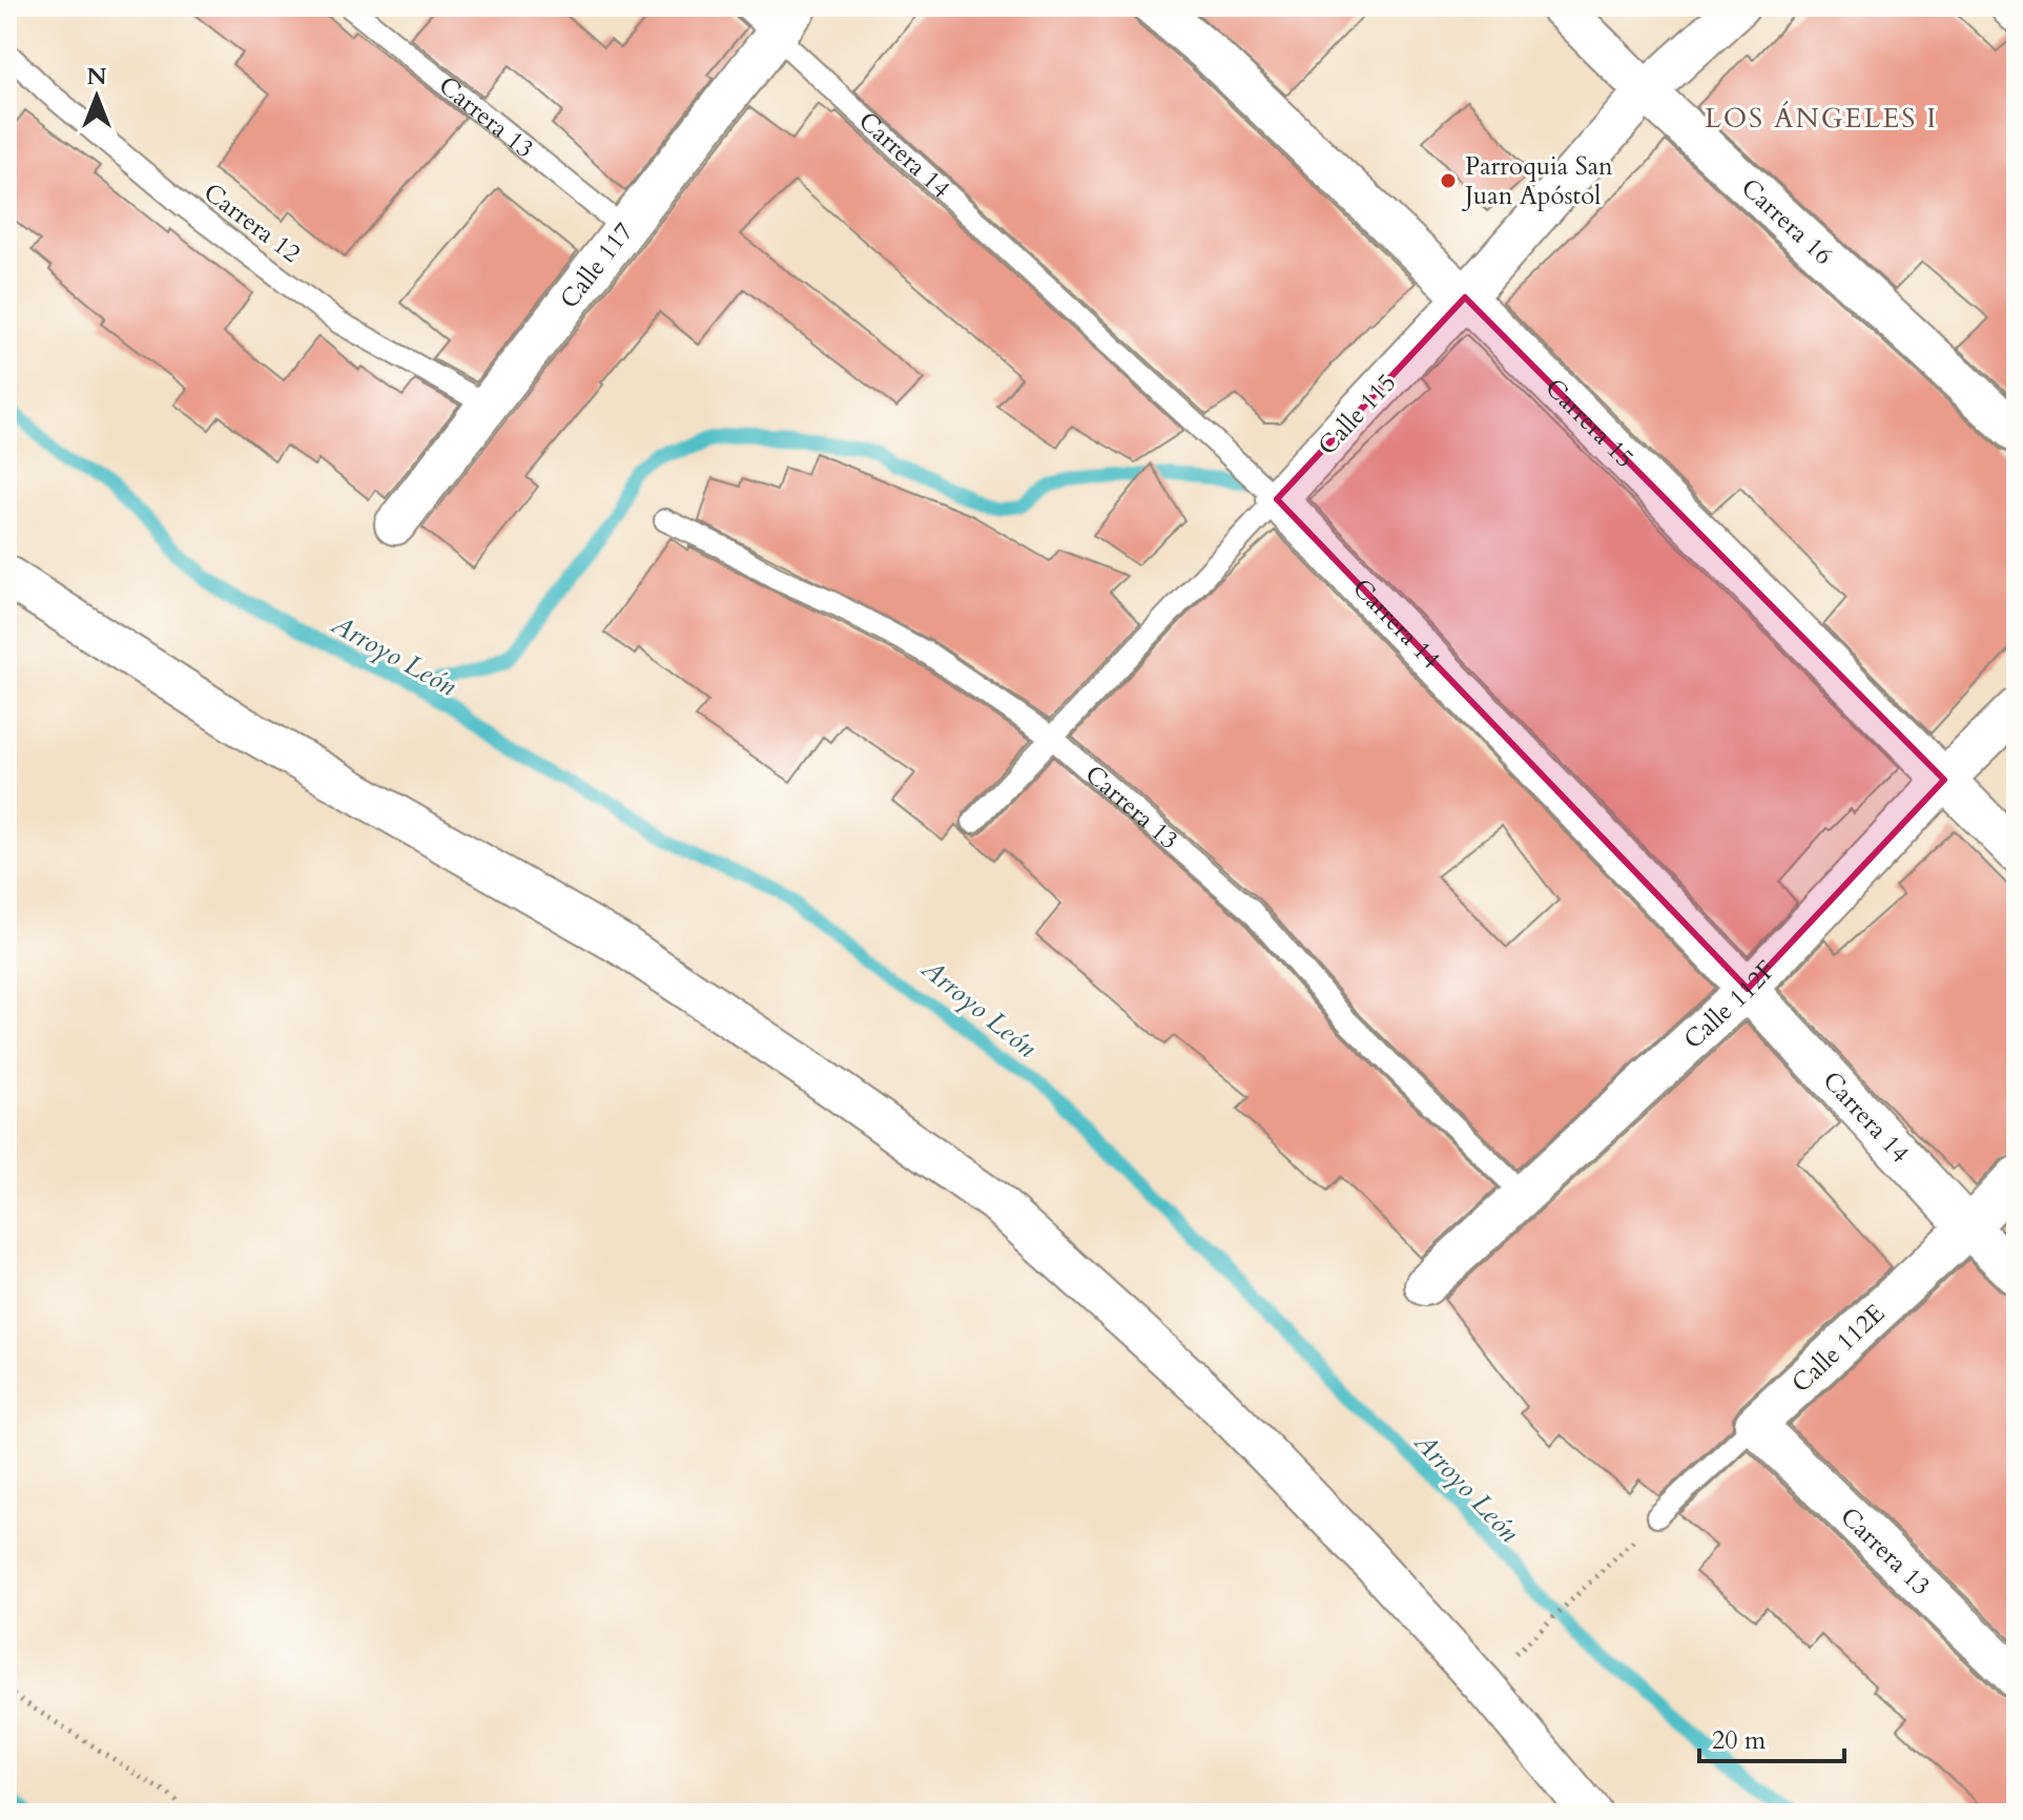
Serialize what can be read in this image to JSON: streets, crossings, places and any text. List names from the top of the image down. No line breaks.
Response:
{"streets":{"street":["Carrera 13","Carrera 14","Carrera 16","Calle 117","Calle 115","Carrera 15","Calle 112F","Calle 112E"],"lane":["Carrera 12"]},"crossings":[["Carrera 13","Calle 117"],["Carrera 13","Calle 115"],["Carrera 13","Calle 112F"],["Carrera 13","Calle 112E"],["Carrera 14","Calle 117"],["Carrera 14","Calle 115"],["Carrera 14","Calle 112F"],["Carrera 14","Calle 112E"],["Carrera 16","Calle 115"],["Carrera 12","Calle 117"],["Calle 115","Carrera 15"],["Carrera 15","Calle 112F"]],"districts":["LOS ÁNGELES I"],"water":["Arroyo León"],"places":["Parroquia San Juan Apóstol"],"scale_bar":"20 m","north":"top"}
